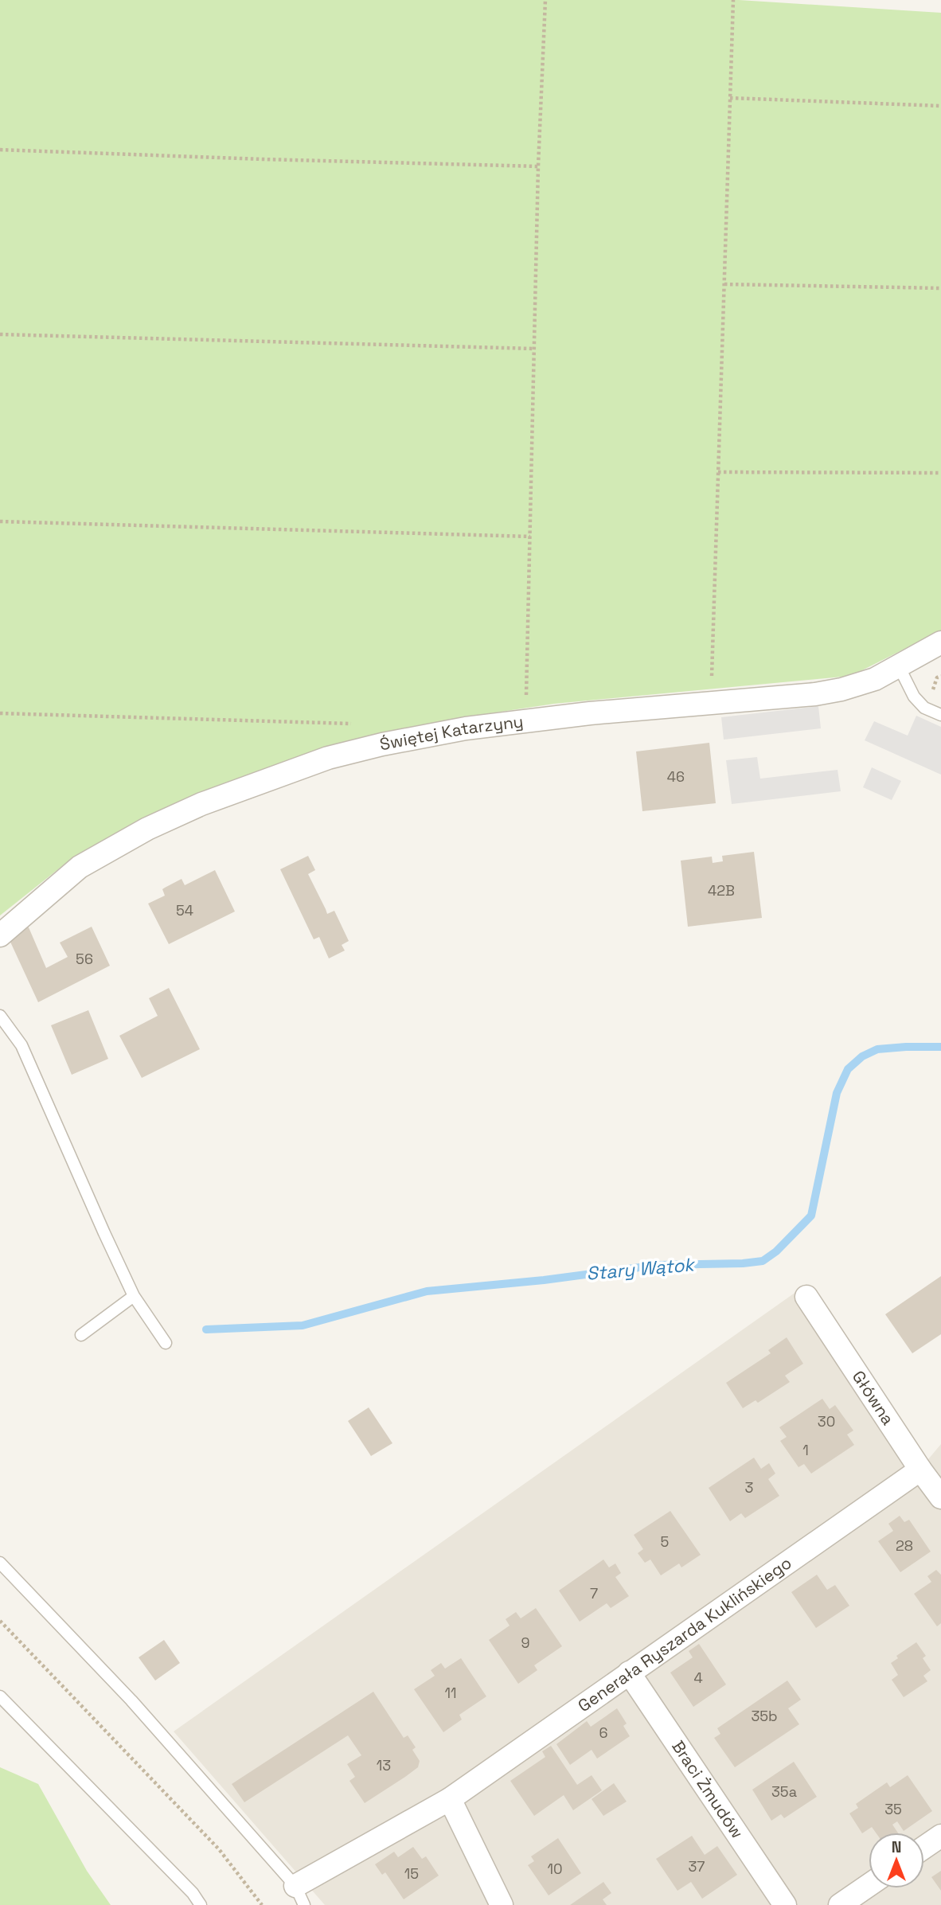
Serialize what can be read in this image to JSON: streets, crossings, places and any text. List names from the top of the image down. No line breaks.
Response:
{"streets":{"street":["Świętej Katarzyny","Główna","Generała Ryszarda Kuklińskiego","Braci Żmudów"]},"crossings":[["Główna","Generała Ryszarda Kuklińskiego"],["Generała Ryszarda Kuklińskiego","Braci Żmudów"]],"water":["Stary Wątok"],"house_numbers":["46","42B","54","56","30","1","3","5","28","7","9","4","11","35b","6","13","35a","35","37","10","15"],"north":"top"}
